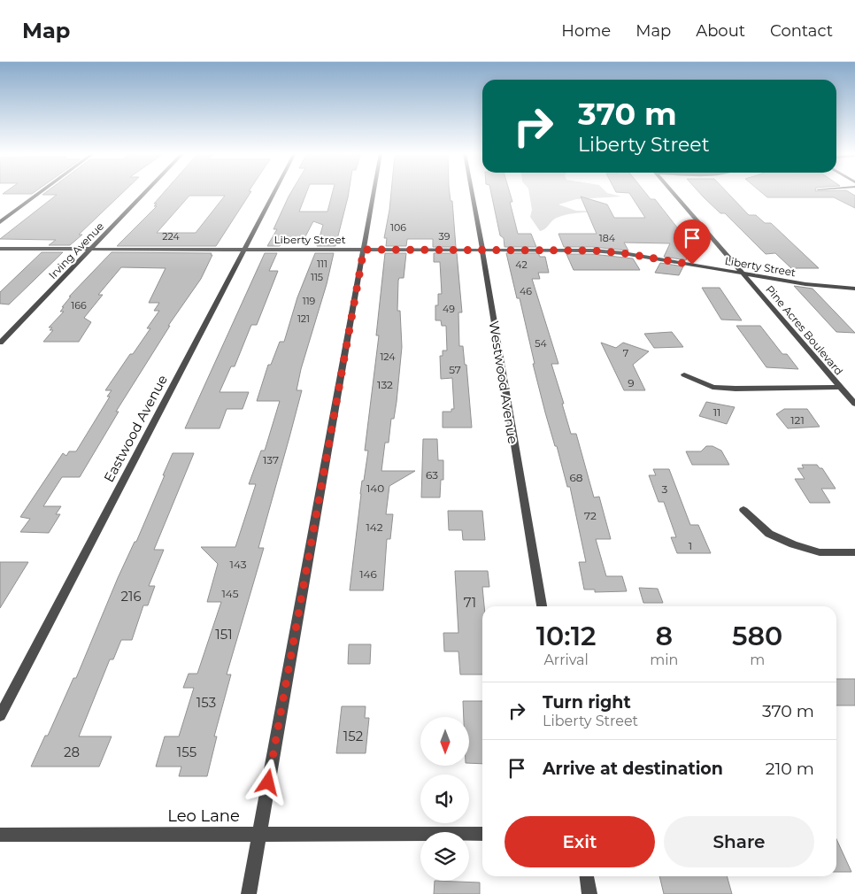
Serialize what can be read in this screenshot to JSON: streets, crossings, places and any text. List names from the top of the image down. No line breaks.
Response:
{"streets":{"street":["Liberty Street","Irving Avenue","Pine Acres Boulevard","Westwood Avenue","Eastwood Avenue","Leo Lane"]},"crossings":[["Liberty Street","Irving Avenue"],["Liberty Street","Pine Acres Boulevard"],["Liberty Street","Westwood Avenue"],["Liberty Street","Eastwood Avenue"]],"house_numbers":["106","224","39","184","111","42","115","46","119","166","49","121","54","7","124","57","9","132","11","121","137","63","68","140","3","72","142","1","143","146","145","216","71","151","153","152","28","155"],"north":"bottom","page":{"header":"Map","nav":["Home","Map","About","Contact"],"turn":["370 m","Liberty Street"],"eta":["10:12","Arrival","8","min","580","m"],"list":[{"name":"Turn right","note":"Liberty Street","value":"370 m"},{"name":"Arrive at destination","value":"210 m"}],"buttons":["Exit","Share"]}}
